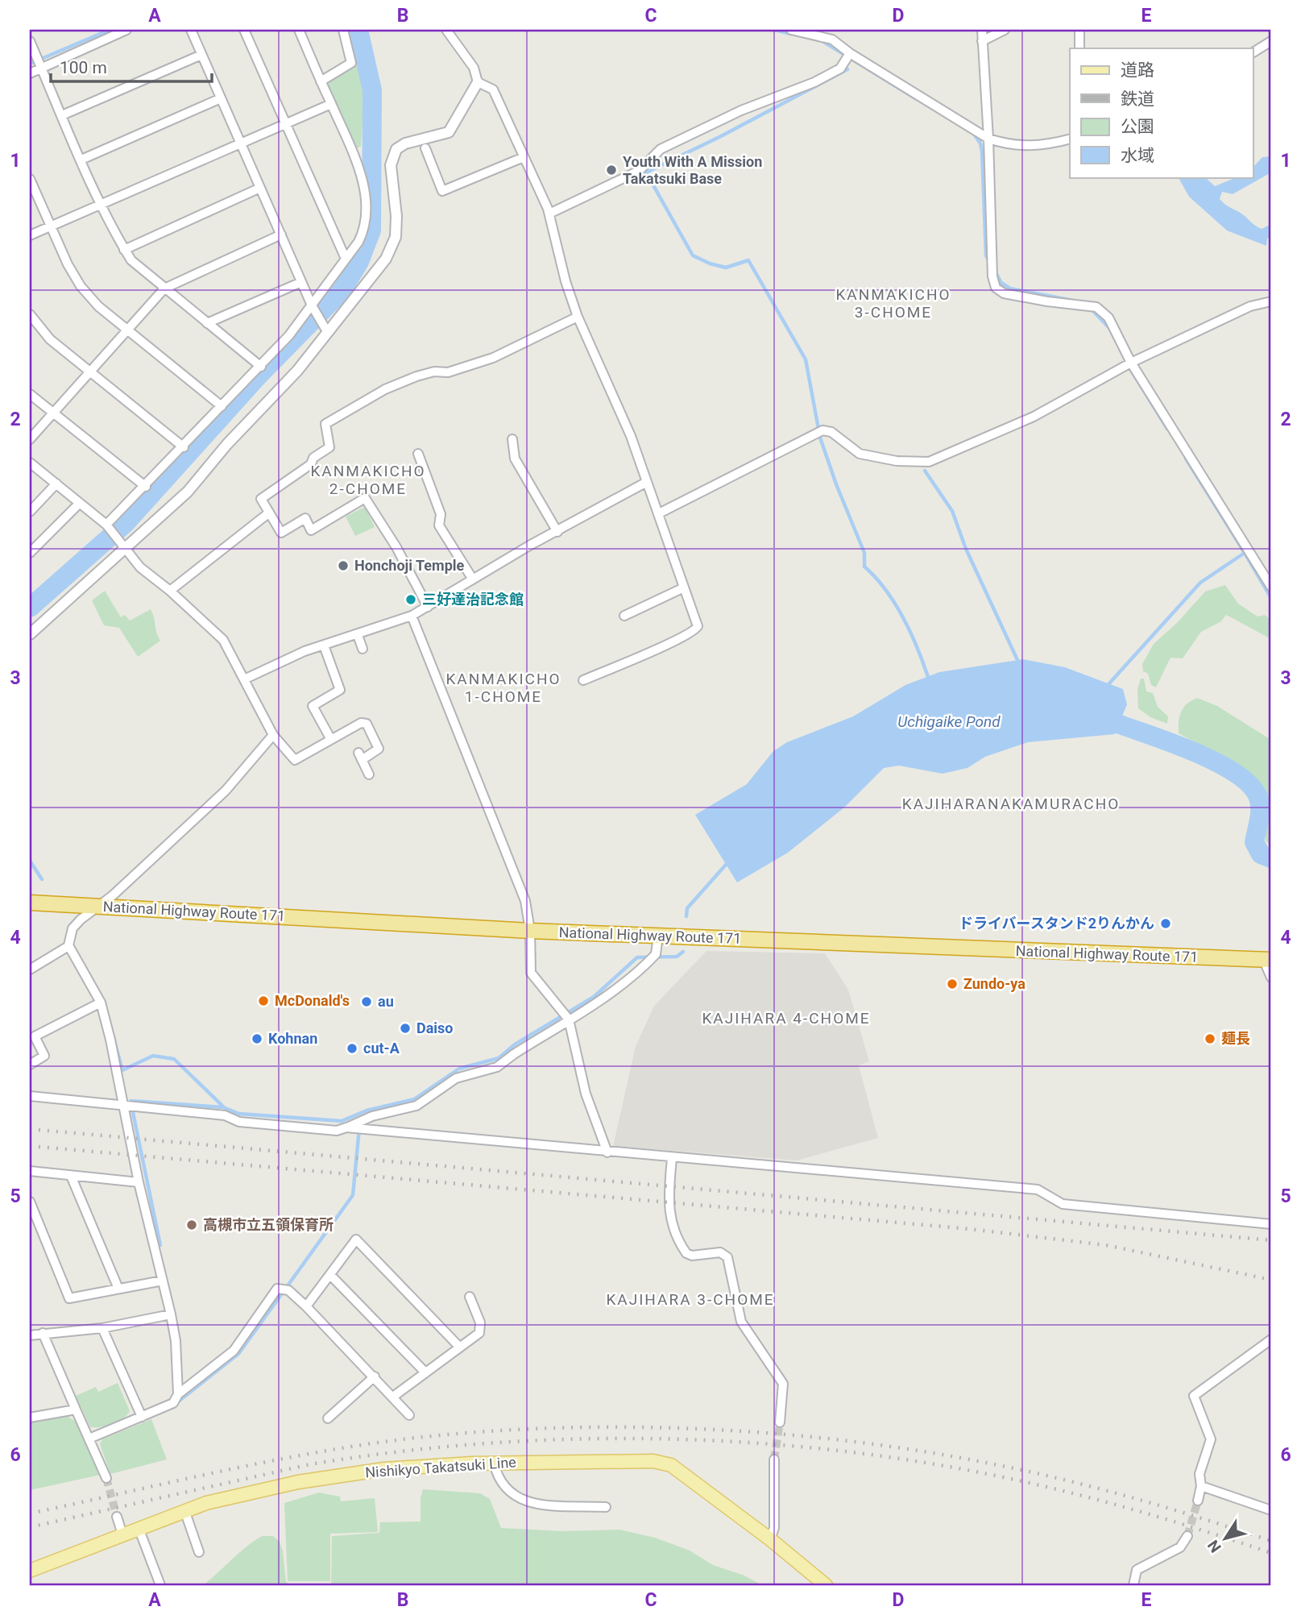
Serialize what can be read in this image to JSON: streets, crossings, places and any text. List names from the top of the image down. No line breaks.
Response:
{"streets":{"highway":["National Highway Route 171"],"main road":["Nishikyo Takatsuki Line"]},"districts":["KANMAKICHO 3-CHOME","KANMAKICHO 2-CHOME","KANMAKICHO 1-CHOME","KAJIHARANAKAMURACHO","KAJIHARA 4-CHOME","KAJIHARA 3-CHOME"],"water":["Uchigaike Pond"],"places":["Youth With A Mission Takatsuki Base","Honchoji Temple","三好達治記念館","ドライバースタンド2りんかん","Zundo-ya","McDonald's","au","Daiso","Kohnan","麺長","cut-A","高槻市立五領保育所"],"legend":["道路","鉄道","公園","水域"],"scale_bar":"100 m","north":"bottom left","grid":{"columns":["A","B","C","D","E"],"rows":["1","2","3","4","5","6"]}}
